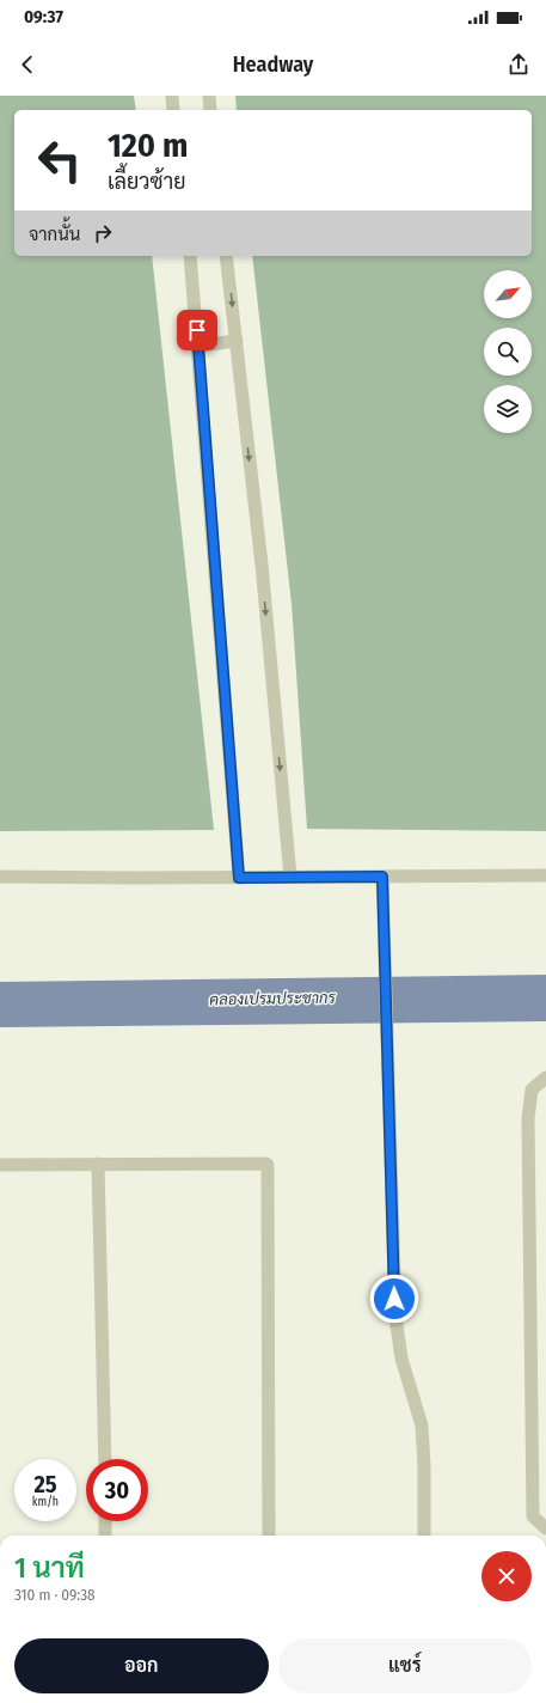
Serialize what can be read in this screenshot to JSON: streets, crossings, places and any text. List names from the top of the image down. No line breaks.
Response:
{"water":["คลองเปรมประชากร"],"north":"top right","page":{"status":"09:37","header":"Headway","turn":["120 m","เลี้ยวซ้าย"],"then":"จากนั้น","speed":"25 km/h","limit":"30","heading":["1 นาที","310 m · 09:38"],"buttons":["ออก","แชร์"]}}
